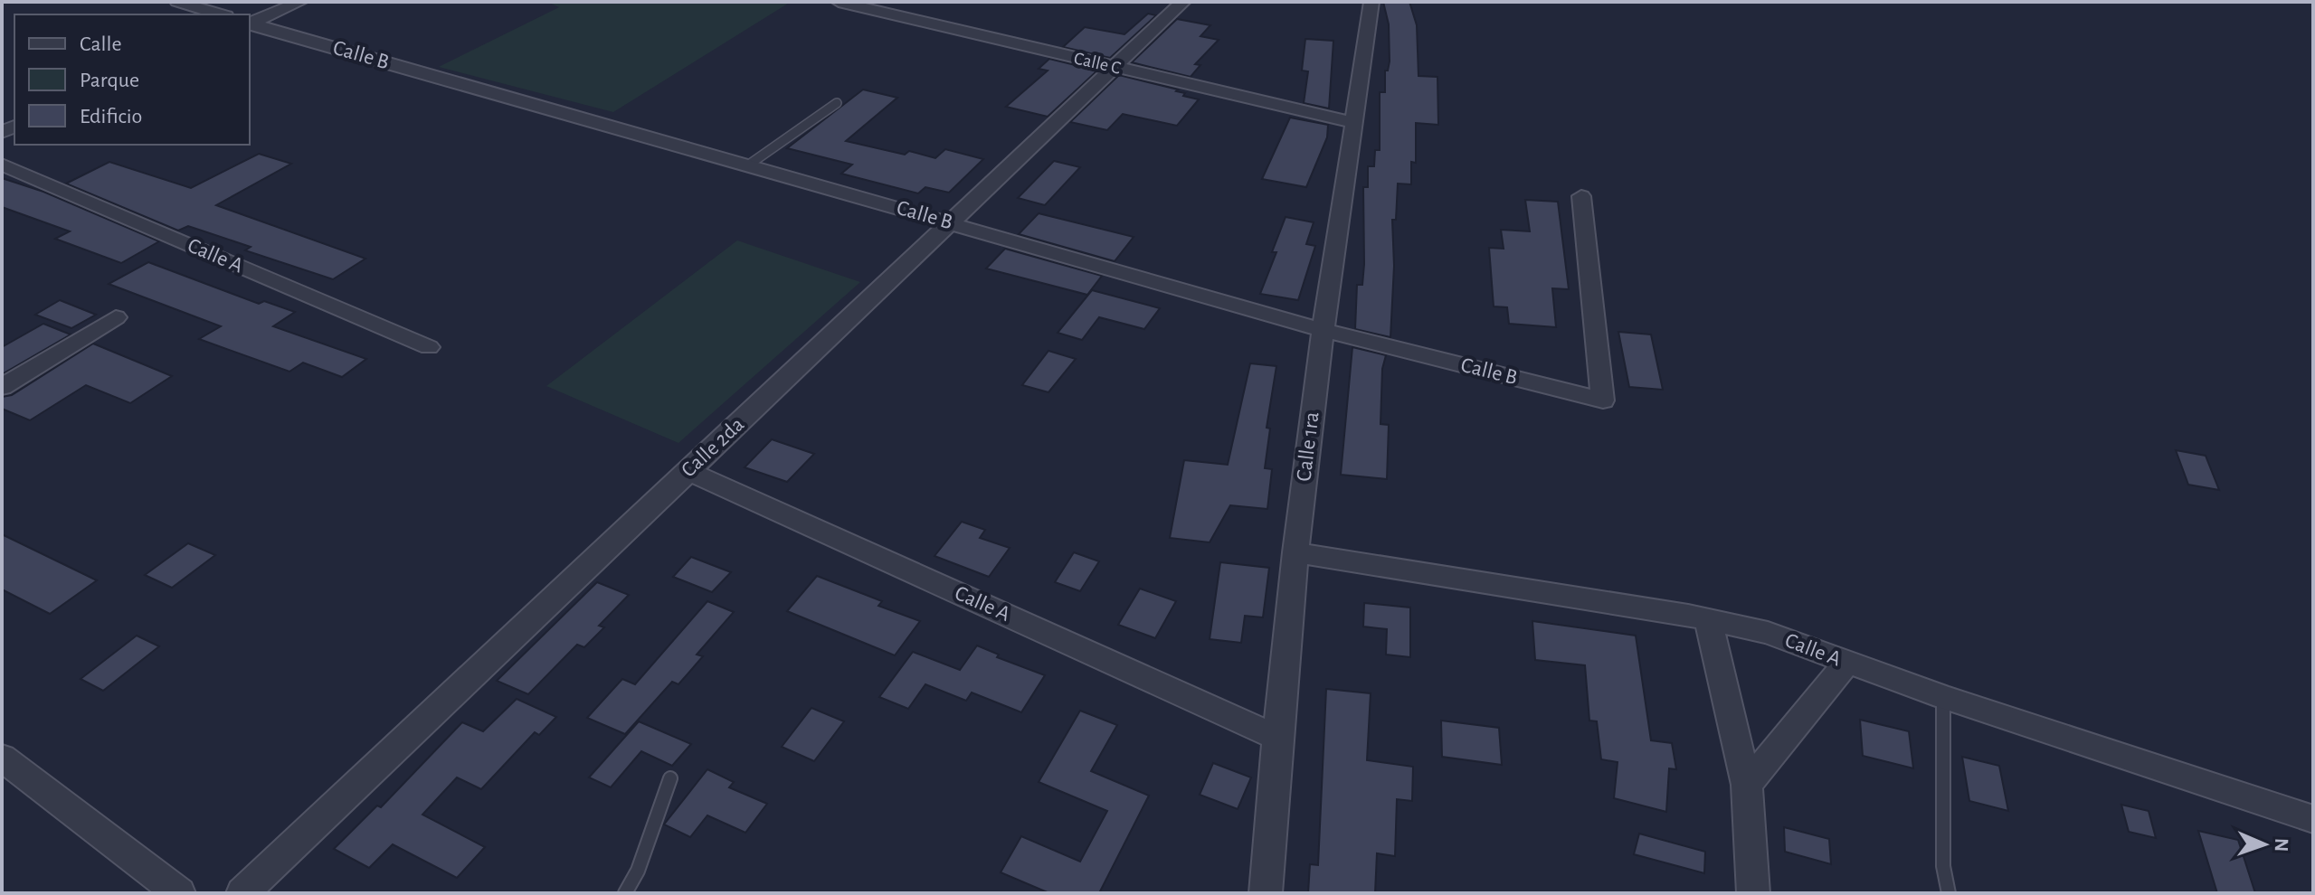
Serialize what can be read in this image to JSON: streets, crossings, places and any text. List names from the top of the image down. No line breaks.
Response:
{"streets":{"street":["Calle B","Calle C","Calle A","Calle 1ra","Calle 2da"]},"crossings":[["Calle B","Calle 1ra"],["Calle B","Calle 2da"],["Calle C","Calle 1ra"],["Calle C","Calle 2da"],["Calle A","Calle 1ra"],["Calle A","Calle 2da"]],"legend":["Calle","Parque","Edificio"],"north":"right"}
